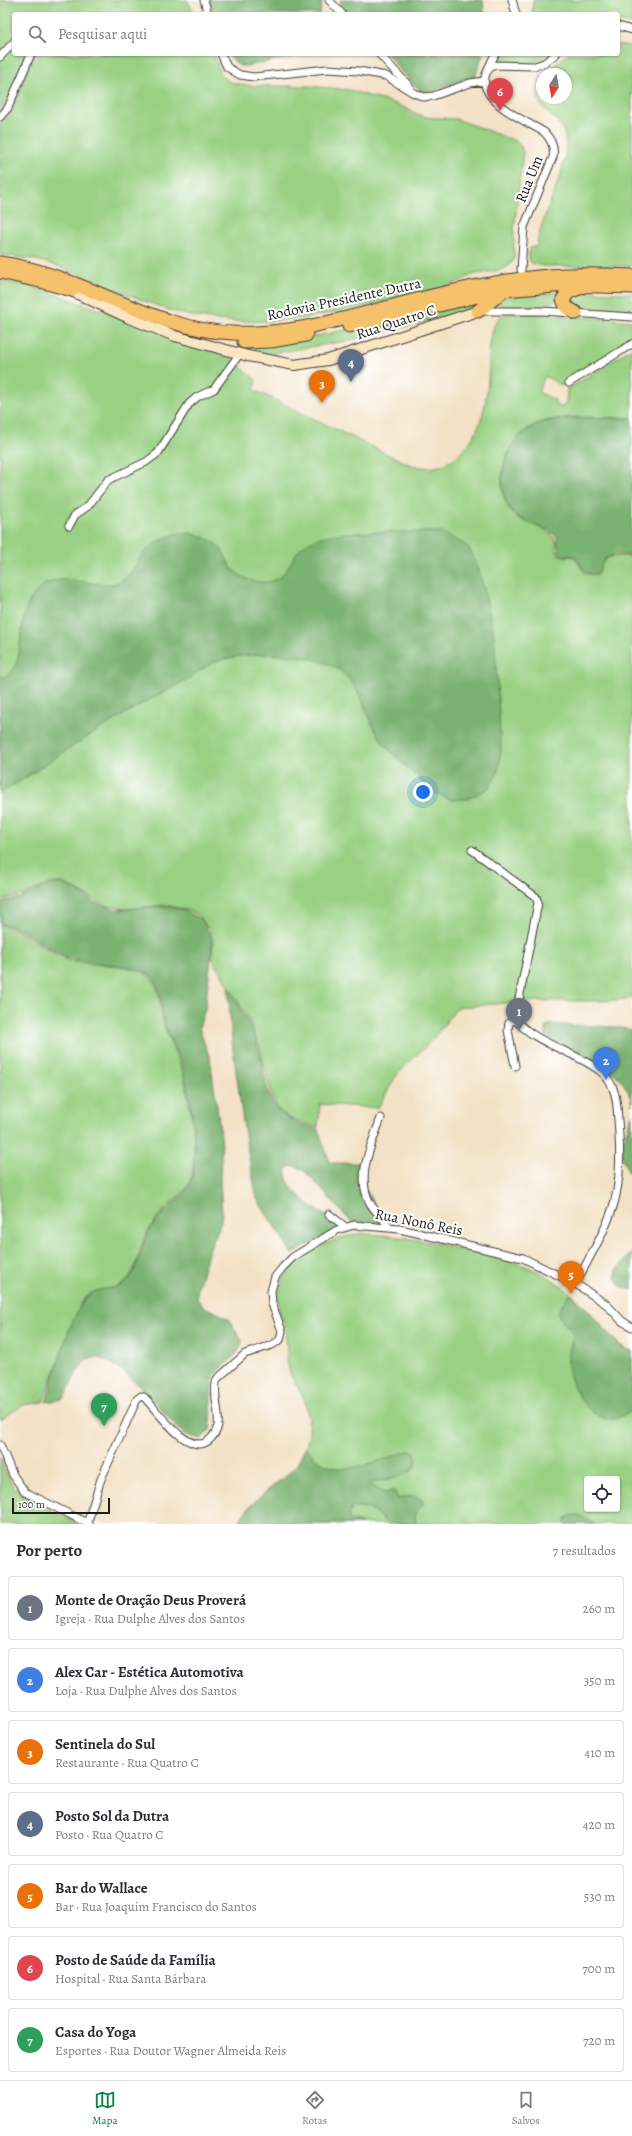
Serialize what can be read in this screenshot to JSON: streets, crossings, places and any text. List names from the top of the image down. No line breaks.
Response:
{"streets":{"highway":["Rodovia Presidente Dutra"],"street":["Rua Um","Rua Quatro C","Rua Nonô Reis"]},"crossings":[["Rodovia Presidente Dutra","Rua Quatro C"]],"scale_bar":"100 m","north":"bottom","page":{"search":"Pesquisar aqui","pins":["6","4","3","1","2","5","7"],"scale":"100 m","heading":["Por perto","7 resultados"],"list":[{"mark":"1","name":"Monte de Oração Deus Proverá","note":"Igreja · Rua Dulphe Alves dos Santos","value":"260 m"},{"mark":"2","name":"Alex Car - Estética Automotiva","note":"Loja · Rua Dulphe Alves dos Santos","value":"350 m"},{"mark":"3","name":"Sentinela do Sul","note":"Restaurante · Rua Quatro C","value":"410 m"},{"mark":"4","name":"Posto Sol da Dutra","note":"Posto · Rua Quatro C","value":"420 m"},{"mark":"5","name":"Bar do Wallace","note":"Bar · Rua Joaquim Francisco do Santos","value":"530 m"},{"mark":"6","name":"Posto de Saúde da Família","note":"Hospital · Rua Santa Bárbara","value":"700 m"},{"mark":"7","name":"Casa do Yoga","note":"Esportes · Rua Doutor Wagner Almeida Reis","value":"720 m"}],"nav":["Mapa","Rotas","Salvos"]}}
